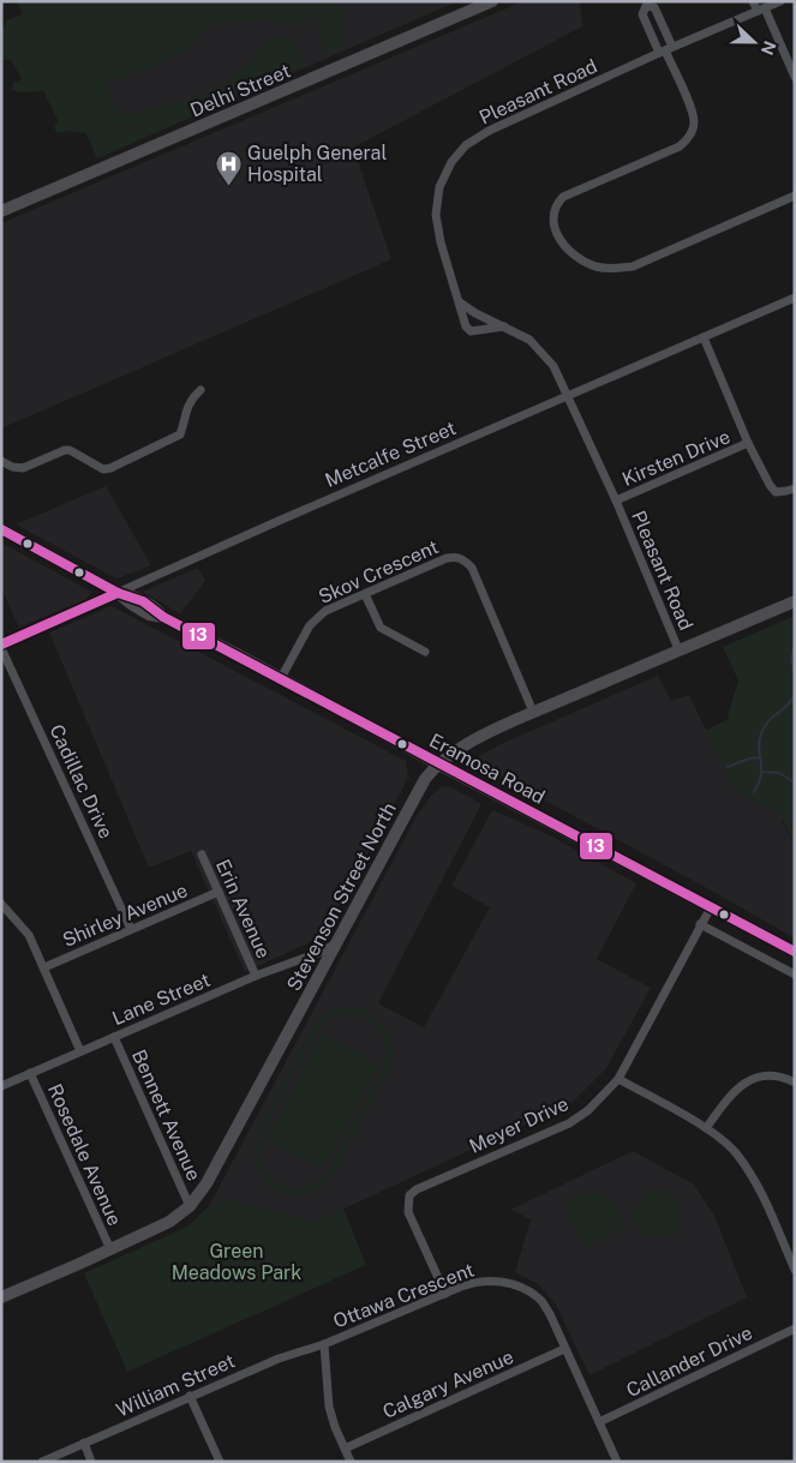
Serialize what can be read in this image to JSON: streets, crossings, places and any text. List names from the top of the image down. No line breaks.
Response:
{"streets":{"main road":["Delhi Street","Eramosa Road","Stevenson Street North"],"street":["Pleasant Road","Metcalfe Street","Kirsten Drive","Skov Crescent","Cadillac Drive","Erin Avenue","Shirley Avenue","Lane Street","Bennett Avenue","Meyer Drive","Rosedale Avenue","Ottawa Crescent","Callander Drive","Calgary Avenue","William Street"]},"crossings":[["Pleasant Road","Metcalfe Street"],["Pleasant Road","Kirsten Drive"],["Pleasant Road","Stevenson Street North"],["Metcalfe Street","Eramosa Road"],["Metcalfe Street","Cadillac Drive"],["Skov Crescent","Eramosa Road"],["Skov Crescent","Stevenson Street North"],["Eramosa Road","Stevenson Street North"],["Eramosa Road","Meyer Drive"],["Cadillac Drive","Shirley Avenue"],["Stevenson Street North","Lane Street"],["Stevenson Street North","Bennett Avenue"],["Stevenson Street North","Rosedale Avenue"],["Erin Avenue","Shirley Avenue"],["Erin Avenue","Lane Street"],["Lane Street","Bennett Avenue"],["Lane Street","Rosedale Avenue"],["Meyer Drive","Ottawa Crescent"],["Ottawa Crescent","Callander Drive"],["Ottawa Crescent","Calgary Avenue"],["Ottawa Crescent","William Street"]],"parks":["Green Meadows Park"],"places":{"hospital":["Guelph General Hospital"]},"lines":["transit line 13"],"north":"right"}
